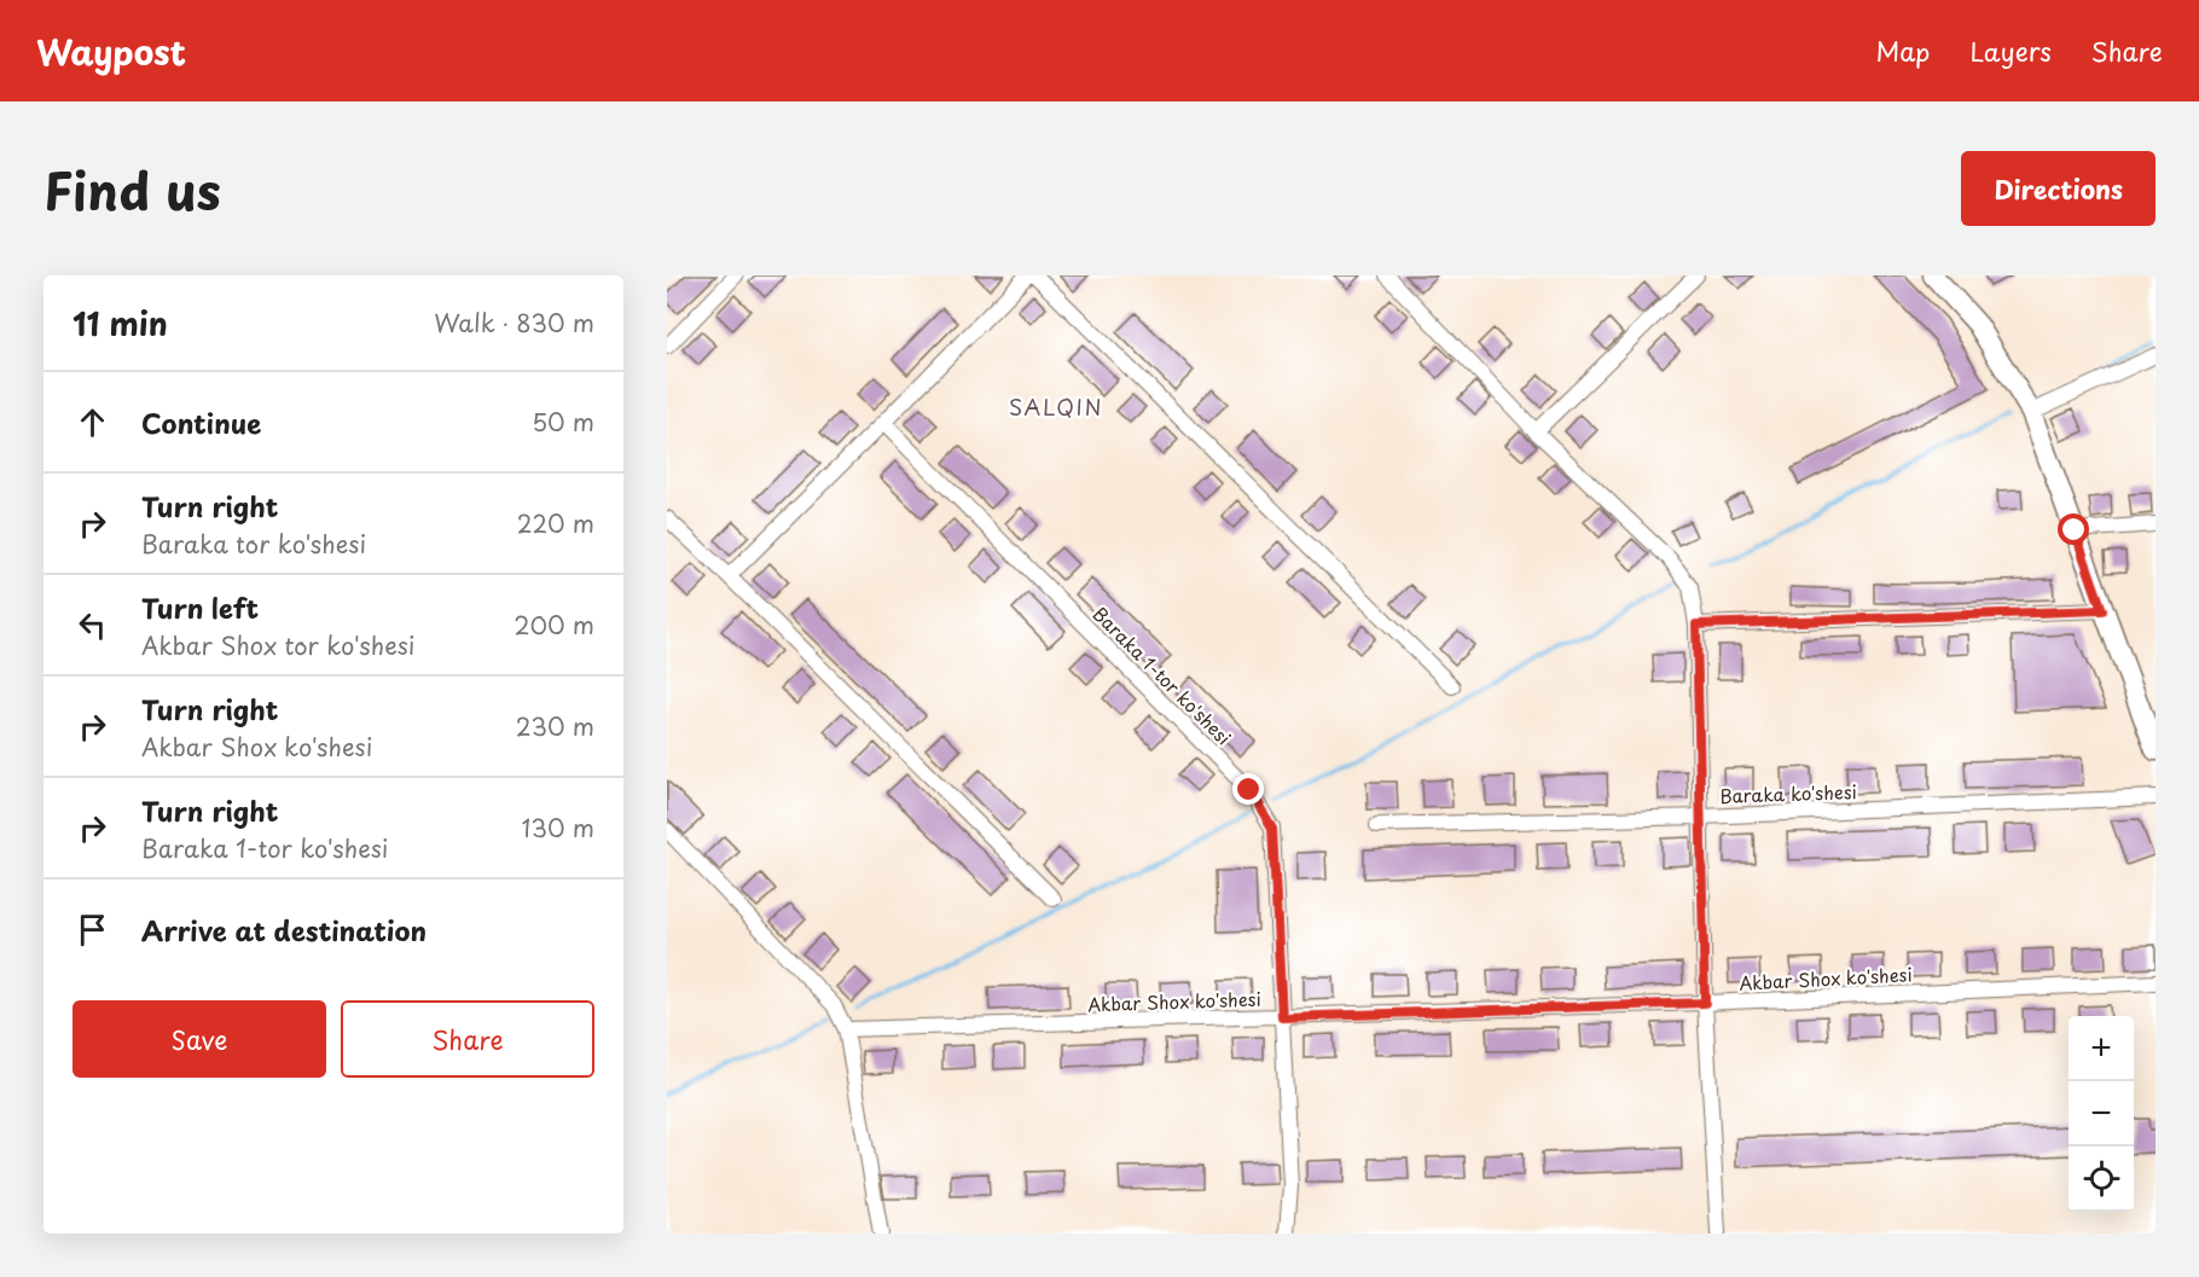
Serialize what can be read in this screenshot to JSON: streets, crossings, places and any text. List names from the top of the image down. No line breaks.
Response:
{"streets":{"street":["Baraka 1-tor ko'shesi","Baraka ko'shesi","Akbar Shox ko'shesi"]},"crossings":[["Baraka 1-tor ko'shesi","Akbar Shox ko'shesi"]],"districts":["SALQIN"],"page":{"header":"Waypost","nav":["Map","Layers","Share"],"title":"Find us","buttons":["Directions",["Save","Share"]],"heading":["11 min","Walk · 830 m"],"list":[["Continue","50 m"],["Turn right","Baraka tor ko'shesi","220 m"],["Turn left","Akbar Shox tor ko'shesi","200 m"],["Turn right","Akbar Shox ko'shesi","230 m"],["Turn right","Baraka 1-tor ko'shesi","130 m"],"Arrive at destination"],"map_buttons":["+","−"]}}
